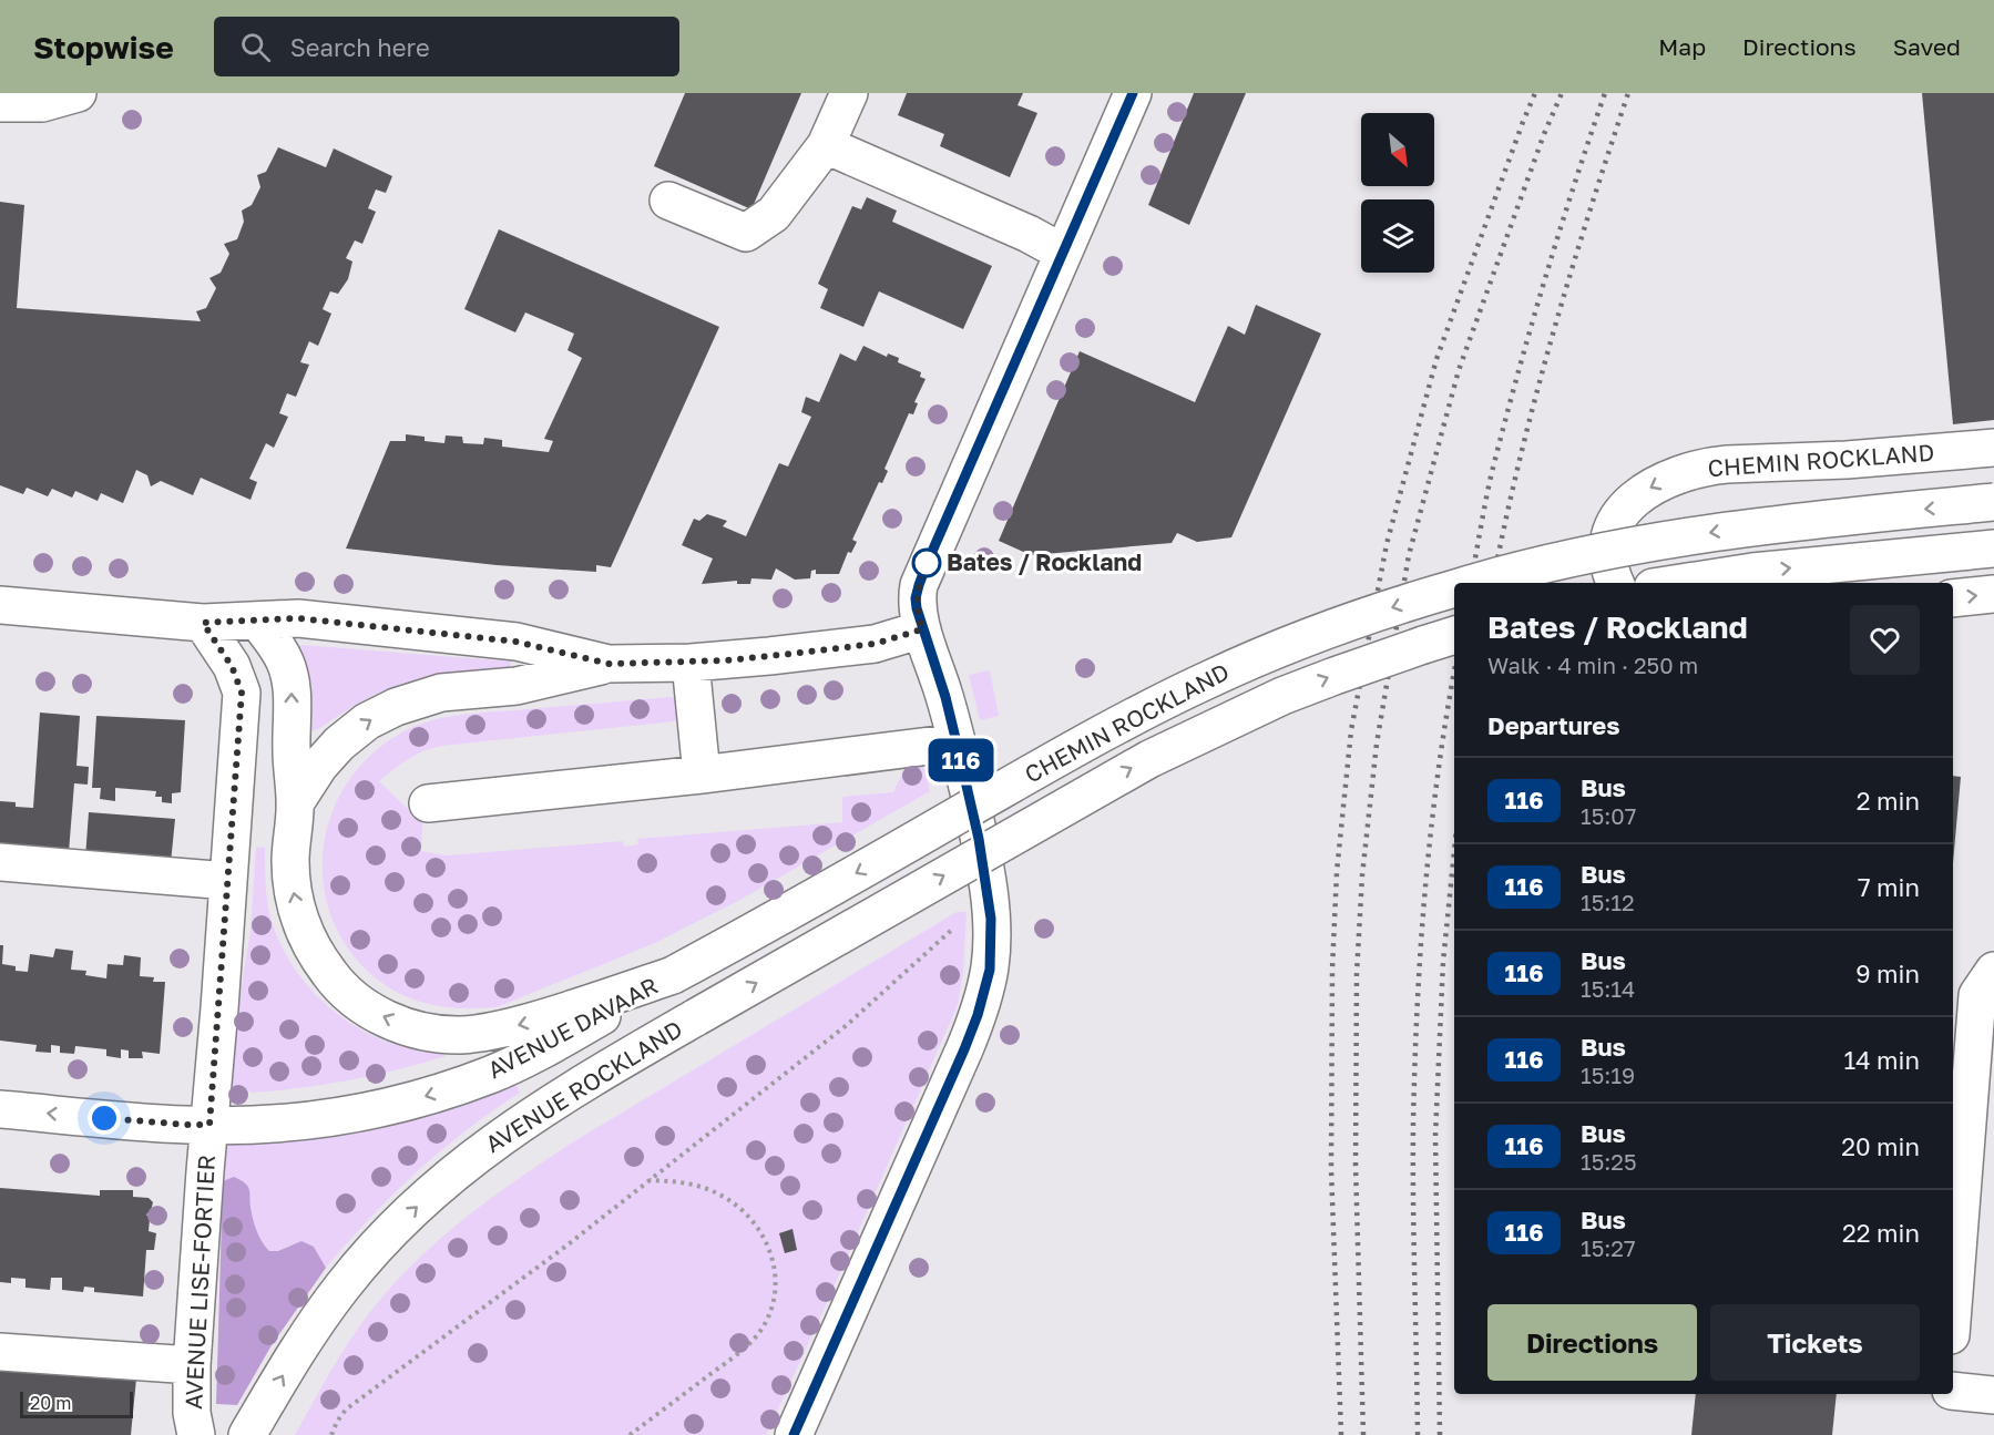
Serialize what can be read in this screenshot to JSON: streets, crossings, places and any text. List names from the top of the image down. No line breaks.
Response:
{"streets":{"street":["CHEMIN ROCKLAND","AVENUE DAVAAR","AVENUE ROCKLAND","AVENUE LISE-FORTIER"]},"crossings":[["CHEMIN ROCKLAND","AVENUE DAVAAR"],["CHEMIN ROCKLAND","AVENUE ROCKLAND"],["AVENUE DAVAAR","AVENUE LISE-FORTIER"]],"one_way":["AVENUE ROCKLAND"],"places":["Bates / Rockland"],"lines":["bus line 116"],"scale_bar":"20 m","north":"bottom right","page":{"header":"Stopwise","search":"Search here","nav":["Map","Directions","Saved"],"on_map":"116","heading":[["Bates / Rockland","Walk · 4 min · 250 m"],"Departures"],"list":[{"mark":"116","name":"Bus","note":"15:07","value":"2 min"},{"mark":"116","name":"Bus","note":"15:12","value":"7 min"},{"mark":"116","name":"Bus","note":"15:14","value":"9 min"},{"mark":"116","name":"Bus","note":"15:19","value":"14 min"},{"mark":"116","name":"Bus","note":"15:25","value":"20 min"},{"mark":"116","name":"Bus","note":"15:27","value":"22 min"}],"buttons":["Directions","Tickets"],"scale":"20 m"}}
